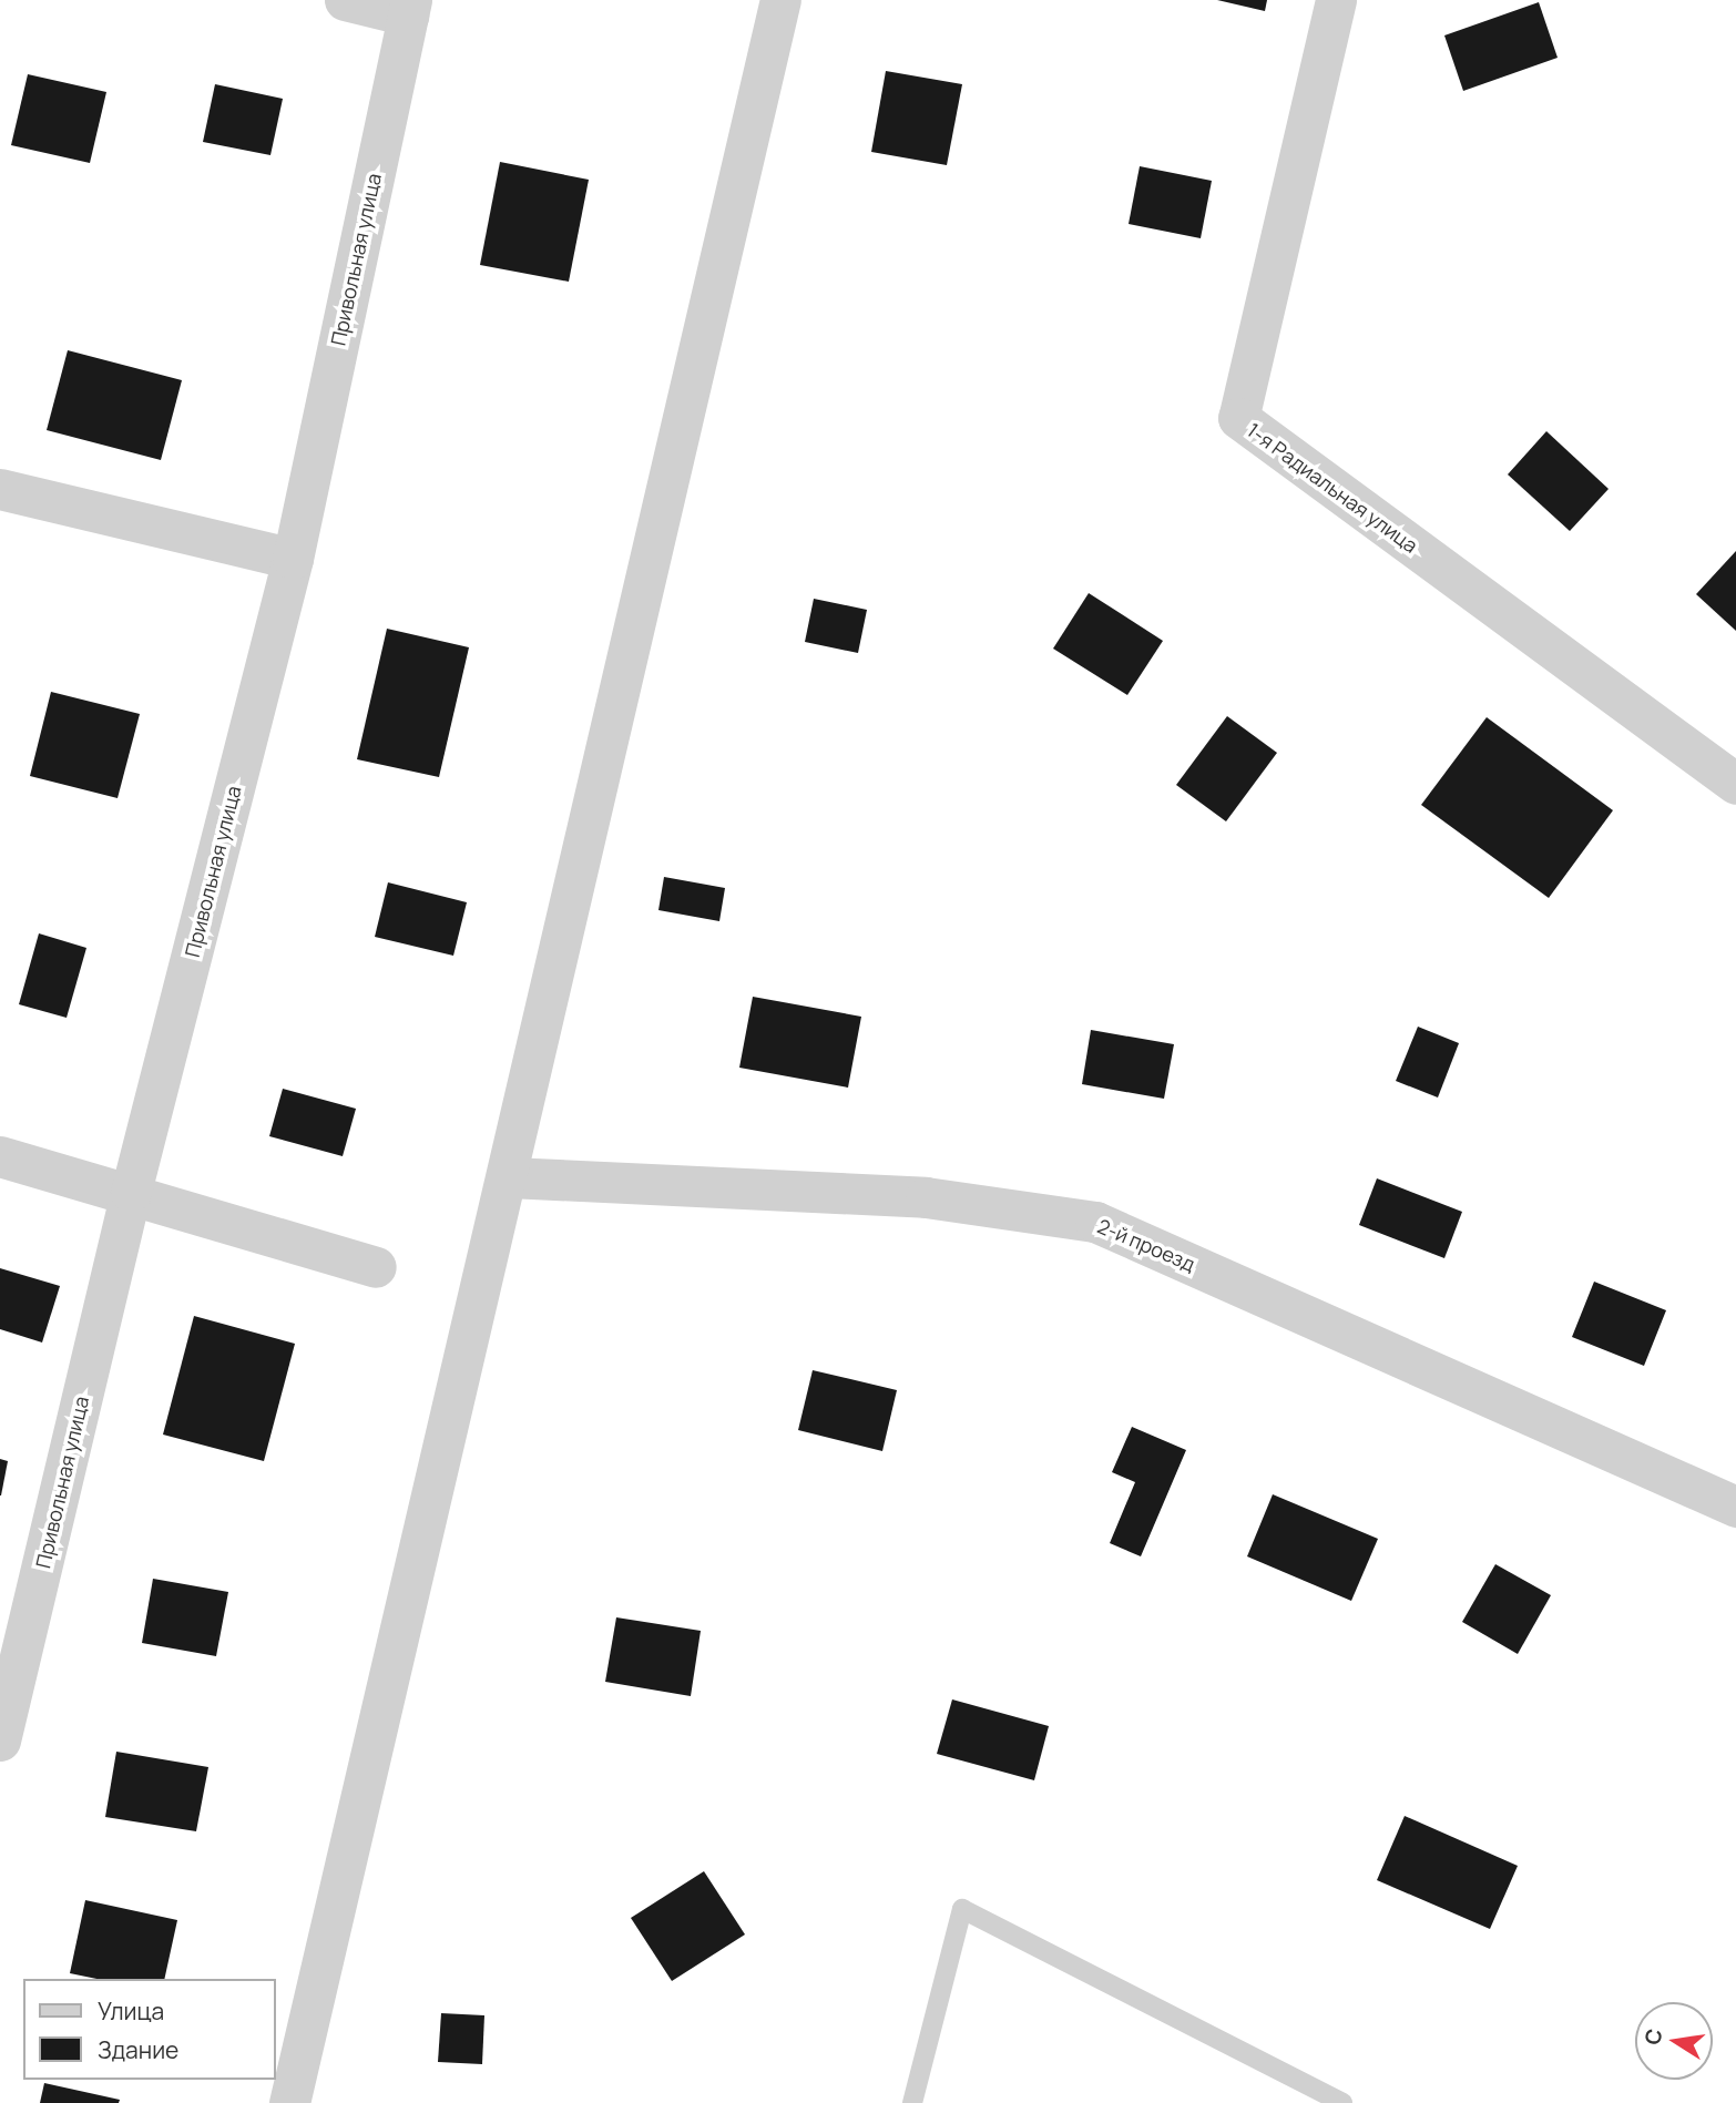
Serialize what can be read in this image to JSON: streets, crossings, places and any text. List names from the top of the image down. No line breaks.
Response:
{"streets":{"street":["Привольная улица","1-я Радиальная улица","2-й проезд"]},"legend":["Улица","Здание"],"north":"left"}
